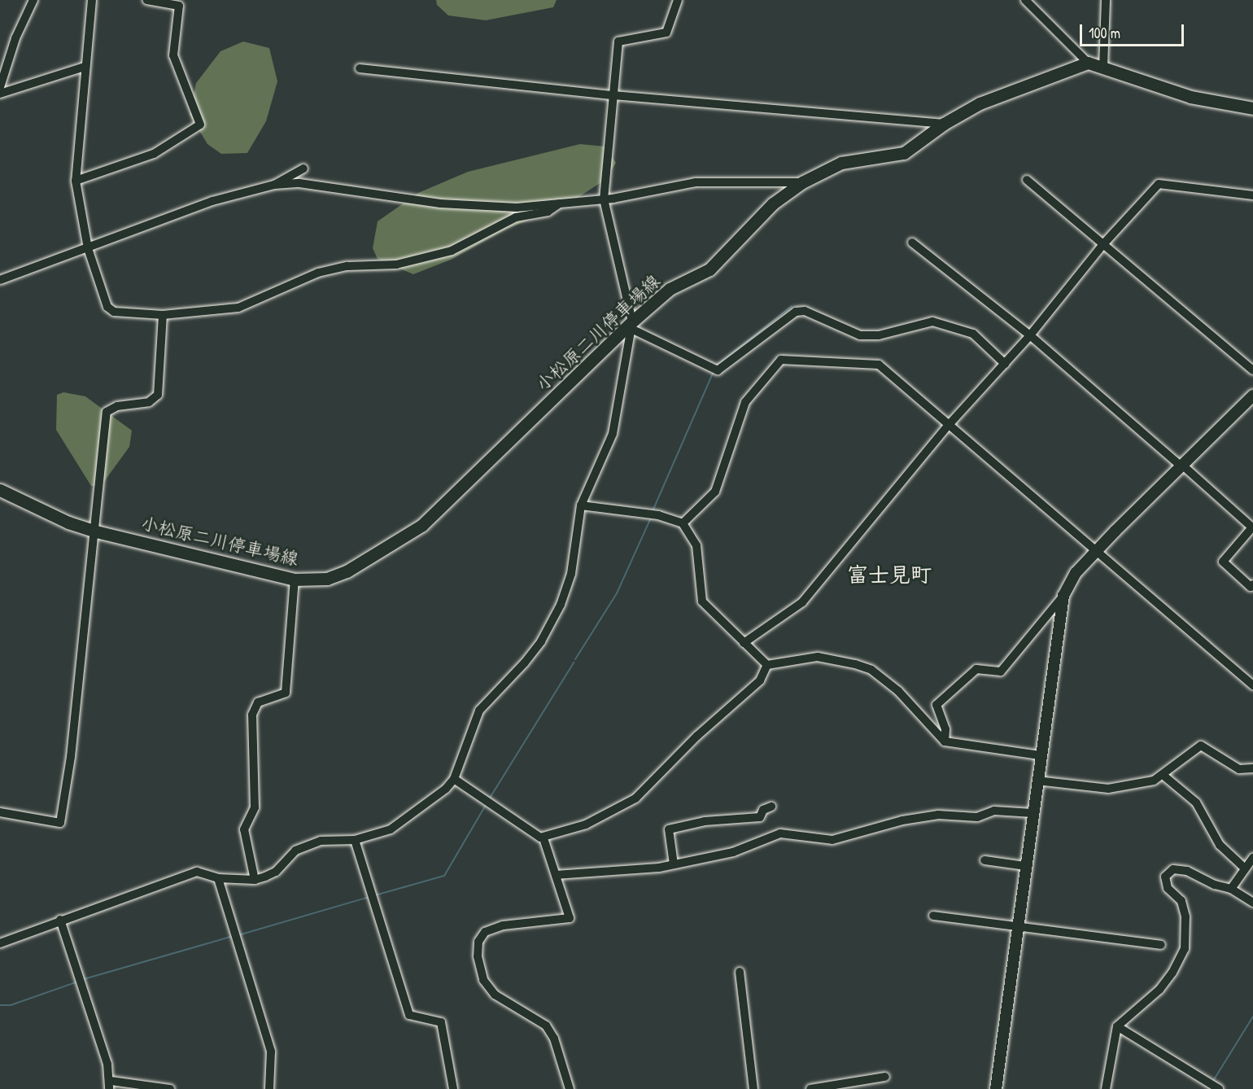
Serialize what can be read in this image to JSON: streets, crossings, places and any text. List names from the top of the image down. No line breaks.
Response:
{"streets":{"main road":["小松原二川停車場線"]},"districts":["富士見町"],"scale_bar":"100 m"}
